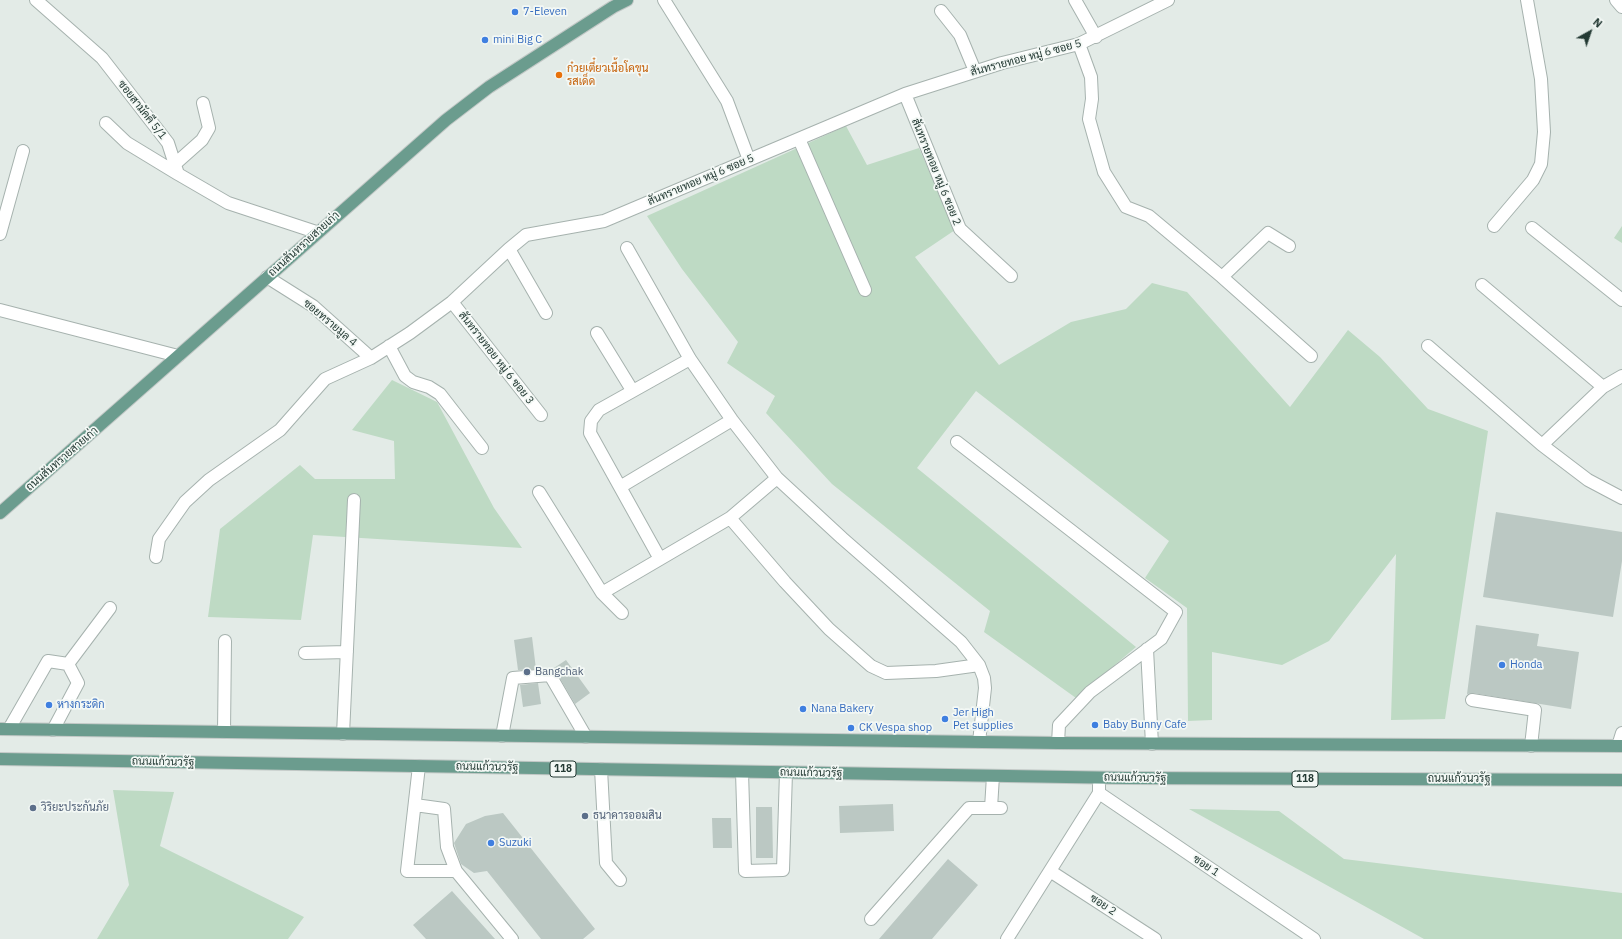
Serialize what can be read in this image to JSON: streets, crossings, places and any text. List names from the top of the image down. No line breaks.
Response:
{"streets":{"main road":["ถนนสันทรายสายเก่า","ถนนแก้วนวรัฐ","118"],"street":["สันทรายทอย หมู่ 6 ซอย 5","ซอยสามัคคี 5/1","สันทรายทอย หมู่ 6 ซอย 2","ซอยทรายมูล 4","สันทรายทอย หมู่ 6 ซอย 3","ซอย 1","ซอย 2"]},"crossings":[["สันทรายทอย หมู่ 6 ซอย 5","สันทรายทอย หมู่ 6 ซอย 2"],["สันทรายทอย หมู่ 6 ซอย 5","ซอยทรายมูล 4"],["สันทรายทอย หมู่ 6 ซอย 5","สันทรายทอย หมู่ 6 ซอย 3"],["ถนนสันทรายสายเก่า","ซอยทรายมูล 4"]],"places":["7-Eleven","mini Big C","ก๋วยเตี๋ยวเนื้อโคขุน รสเด็ด","Honda","Bangchak","หางกระดิก","Nana Bakery","Jer High Pet supplies","Baby Bunny Cafe","CK Vespa shop","วิริยะประกันภัย","ธนาคารออมสิน","Suzuki"],"north":"top right"}
